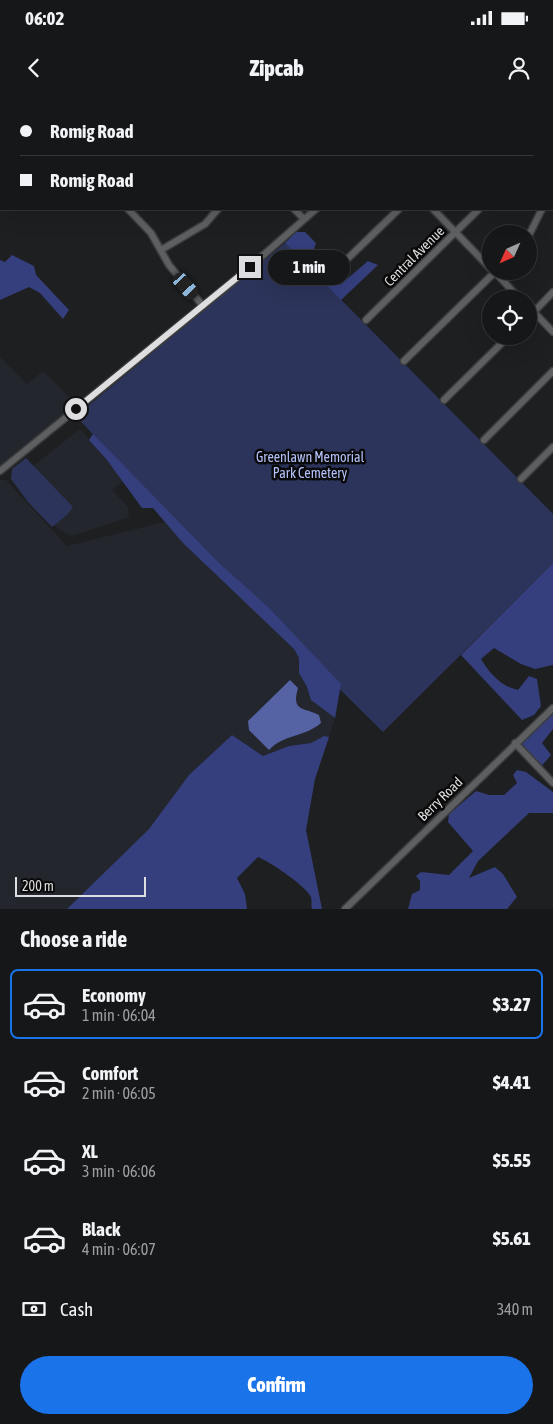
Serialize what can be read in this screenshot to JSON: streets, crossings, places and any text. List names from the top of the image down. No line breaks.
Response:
{"streets":{"street":["Central Avenue","Berry Road"]},"parks":["Greenlawn Memorial Park Cemetery"],"scale_bar":"200 m","north":"bottom left","page":{"status":"06:02","header":"Zipcab","banner":["Romig Road","Romig Road"],"bubble":"1 min","scale":"200 m","heading":"Choose a ride","list":[{"name":"Economy","note":"1 min · 06:04","value":"$3.27"},{"name":"Comfort","note":"2 min · 06:05","value":"$4.41"},{"name":"XL","note":"3 min · 06:06","value":"$5.55"},{"name":"Black","note":"4 min · 06:07","value":"$5.61"}],"pay":["Cash","340 m"],"buttons":"Confirm"}}
